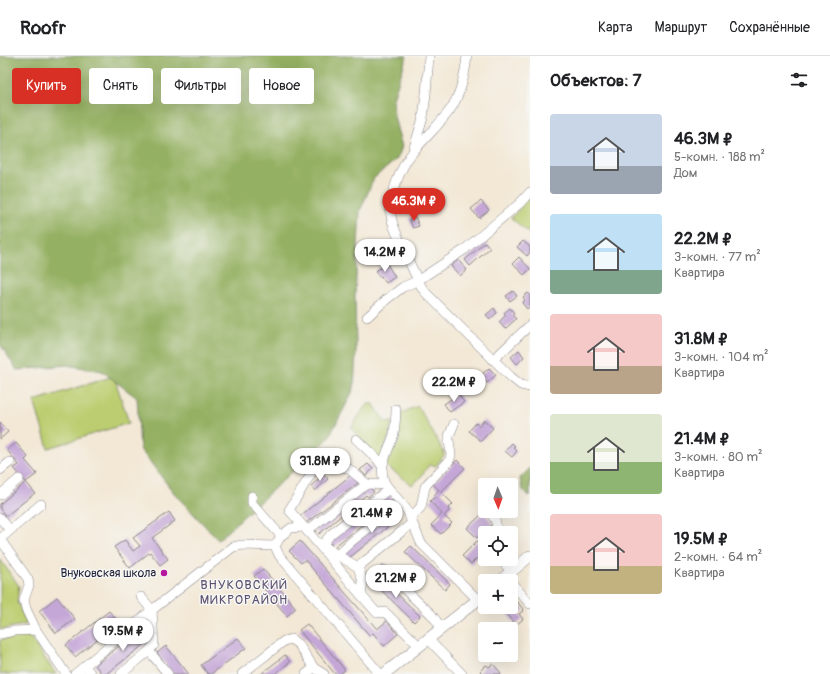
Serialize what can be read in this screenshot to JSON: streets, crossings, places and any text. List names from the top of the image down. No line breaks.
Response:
{"districts":["ВНУКОВСКИЙ МИКРОРАЙОН"],"places":["Внуковская школа"],"north":"bottom","page":{"header":"Roofr","nav":["Карта","Маршрут","Сохранённые"],"heading":"Объектов: 7","chip":["Купить","Снять","Фильтры","Новое"],"list":[{"name":"46.3M ₽","note":"5-комн. · 188 m² · Дом"},{"name":"22.2M ₽","note":"3-комн. · 77 m² · Квартира"},{"name":"31.8M ₽","note":"3-комн. · 104 m² · Квартира"},{"name":"21.4M ₽","note":"3-комн. · 80 m² · Квартира"},{"name":"19.5M ₽","note":"2-комн. · 64 m² · Квартира"}],"price":["46.3M ₽","14.2M ₽","22.2M ₽","31.8M ₽","21.4M ₽","21.2M ₽","19.5M ₽"],"map_buttons":["+","−"]}}
